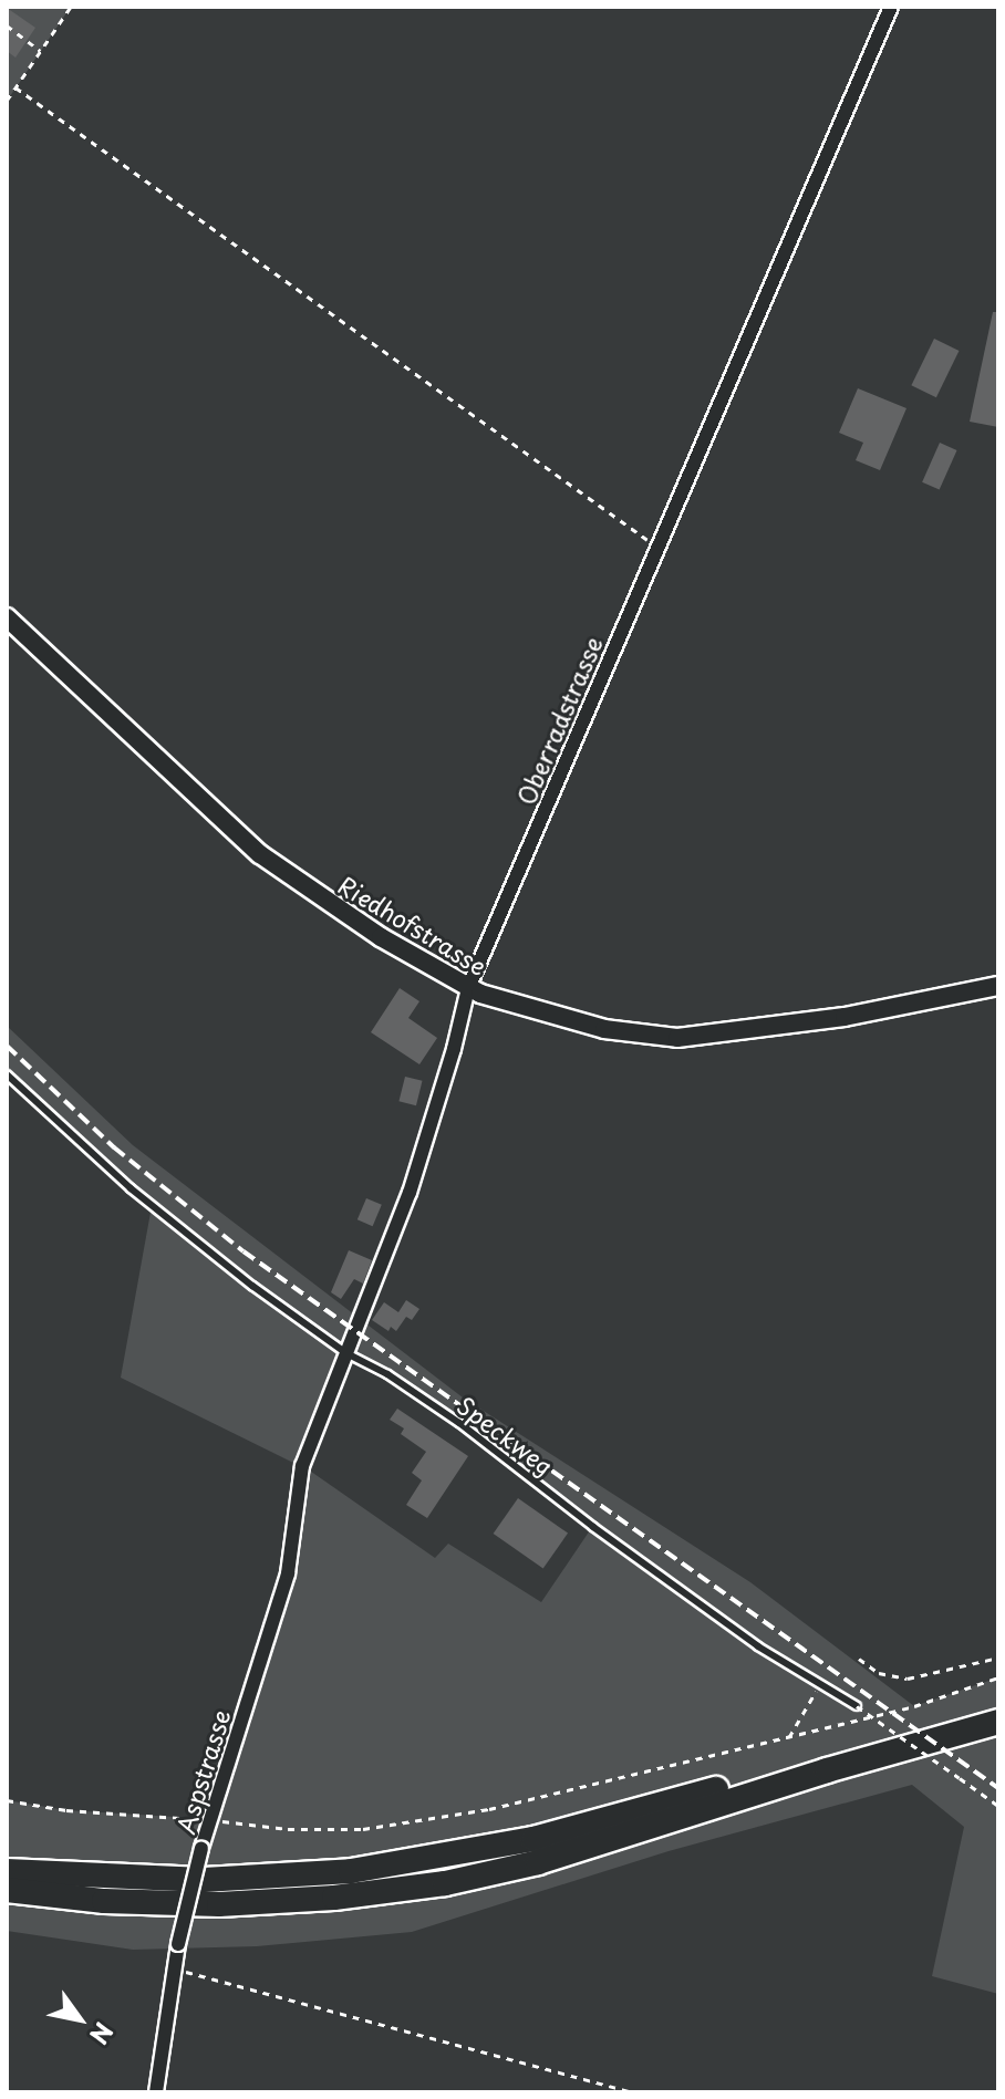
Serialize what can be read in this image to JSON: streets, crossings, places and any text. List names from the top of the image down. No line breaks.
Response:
{"streets":{"street":["Oberradstrasse","Riedhofstrasse","Aspstrasse"],"lane":["Speckweg"]},"crossings":[["Oberradstrasse","Riedhofstrasse"],["Oberradstrasse","Speckweg"],["Oberradstrasse","Aspstrasse"]],"north":"bottom right"}
